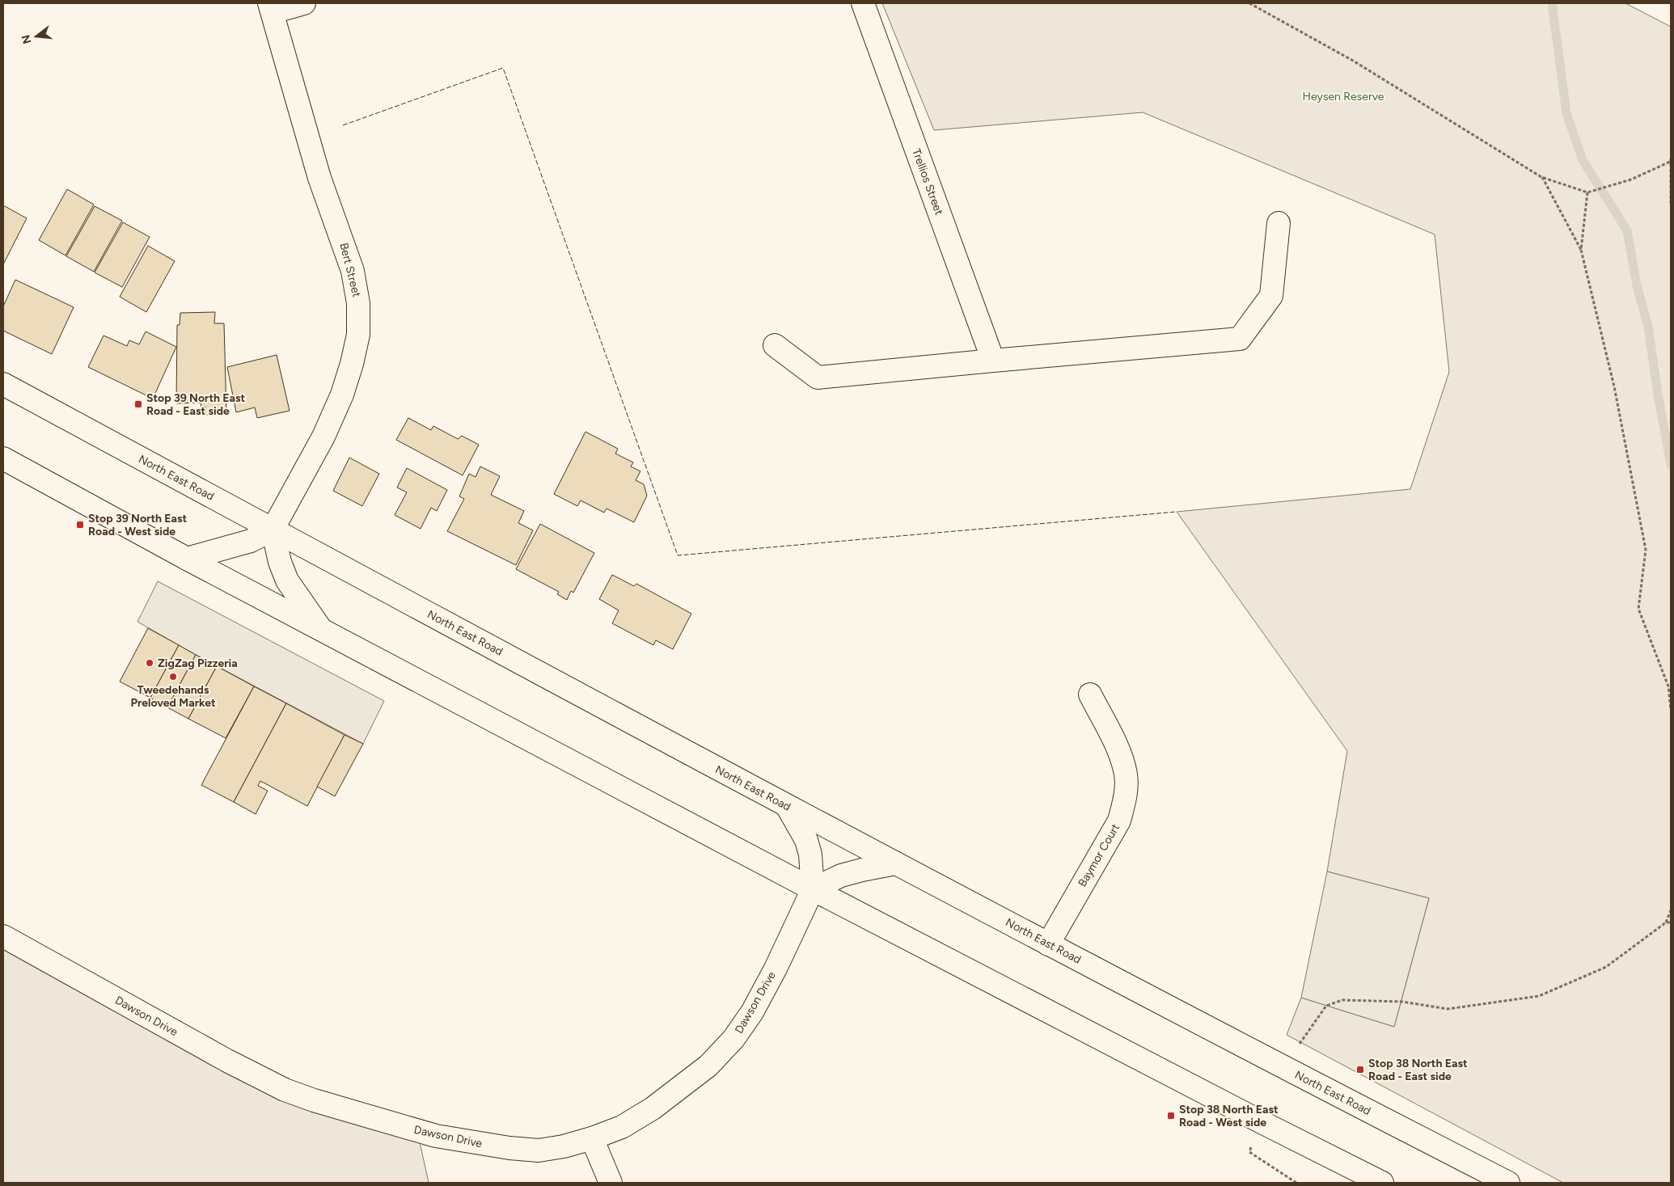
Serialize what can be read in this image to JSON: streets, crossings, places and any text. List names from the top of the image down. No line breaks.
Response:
{"streets":{"main road":["Trellios Street","Bert Street","North East Road","Baymor Court","Dawson Drive"]},"crossings":[["Bert Street","North East Road"],["North East Road","Baymor Court"]],"parks":["Heysen Reserve"],"places":{"transit":["Stop 39 North East Road - East side","Stop 39 North East Road - West side","Stop 38 North East Road - East side","Stop 38 North East Road - West side"],"other":["ZigZag Pizzeria","Tweedehands Preloved Market"]},"north":"left"}
